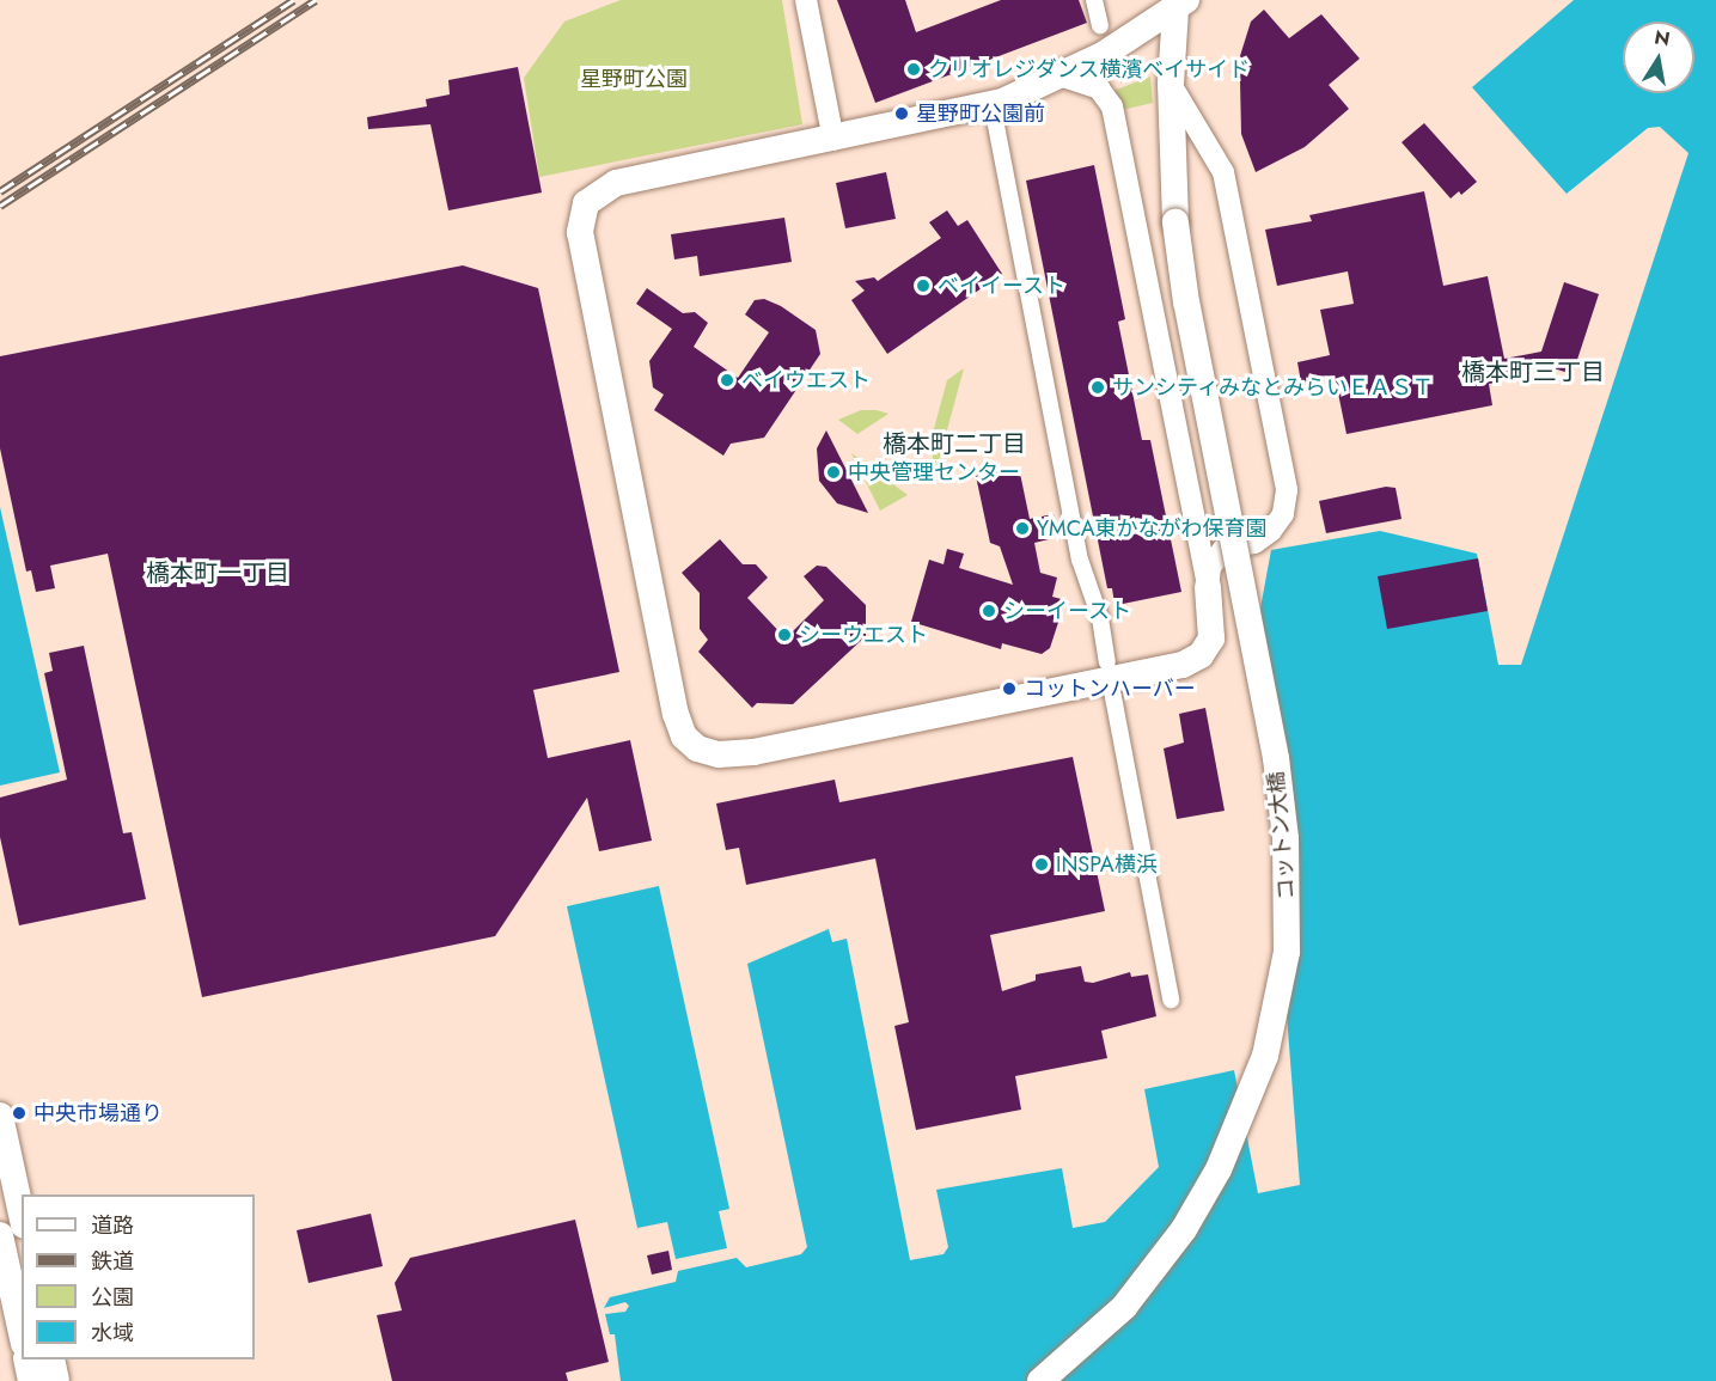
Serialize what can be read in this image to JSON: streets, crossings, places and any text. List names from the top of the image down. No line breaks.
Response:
{"streets":{"street":["コットン大橋"]},"districts":["橋本町三丁目","橋本町二丁目","橋本町一丁目"],"parks":["星野町公園"],"places":["クリオレジダンス横濱ベイサイド","星野町公園前","ベイイースト","ベイウエスト","サンシティみなとみらいＥＡＳＴ","中央管理センター","YMCA東かながわ保育園","シーイースト","シーウエスト","コットンハーバー","INSPA横浜","中央市場通り"],"legend":["道路","鉄道","公園","水域"],"north":"top"}
